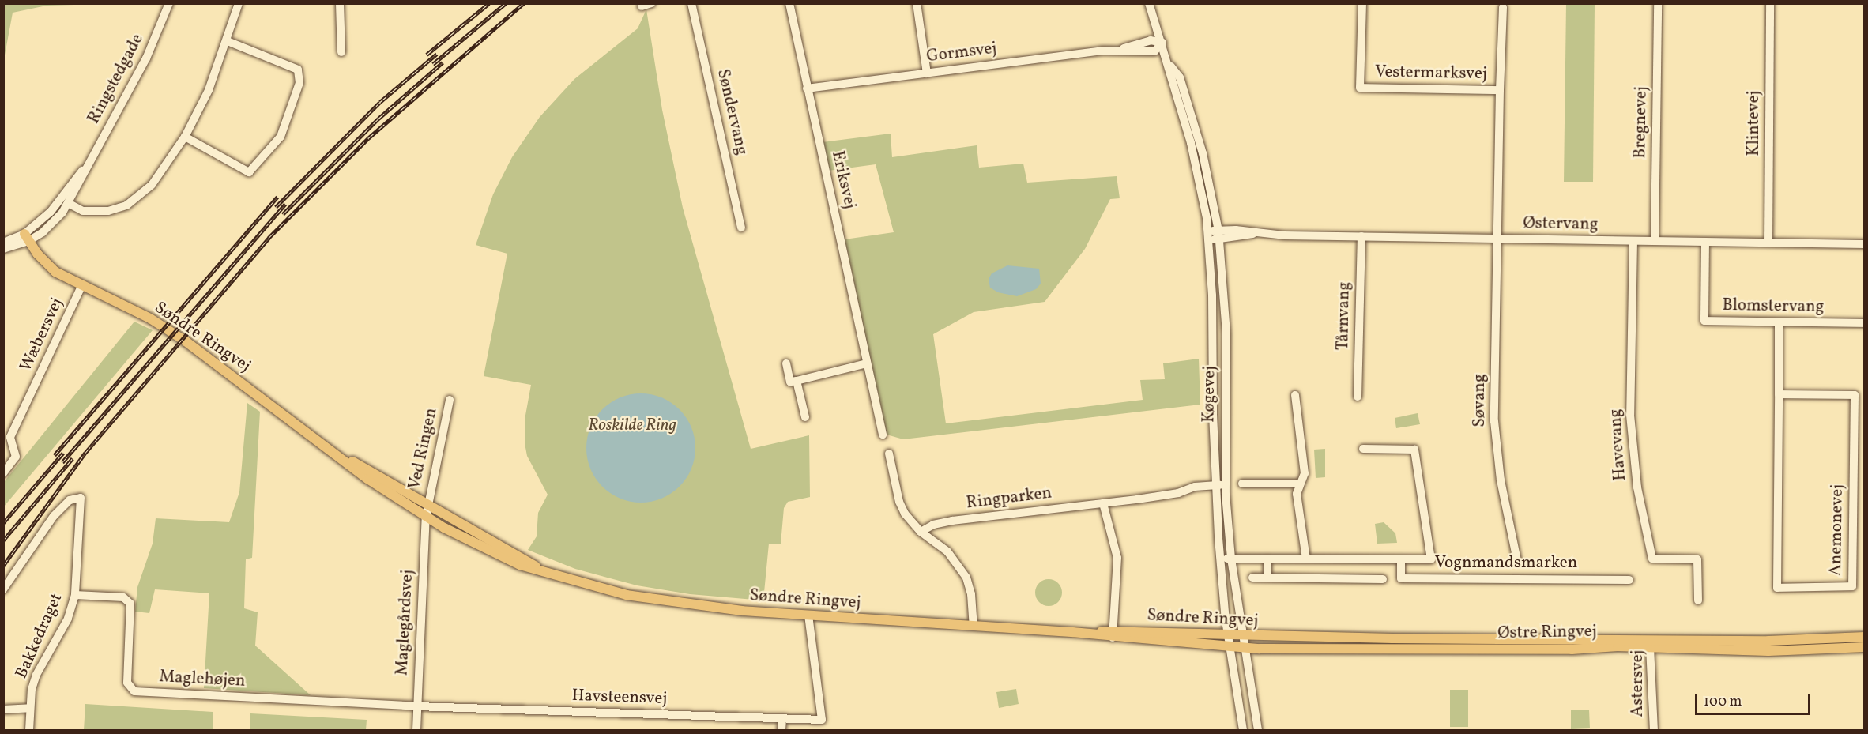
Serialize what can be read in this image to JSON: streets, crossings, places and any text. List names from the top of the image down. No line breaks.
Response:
{"streets":{"main road":["Søndre Ringvej","Østre Ringvej"],"street":["Gormsvej","Vestermarksvej","Ringstedgade","Søndervang","Bregnevej","Klintevej","Eriksvej","Østervang","Blomstervang","Tårnvang","Wæbersvej","Køgevej","Søvang","Havevang","Ved Ringen","Ringparken","Anemonevej","Vognmandsmarken","Maglegårdsvej","Bakkedraget","Maglehøjen","Astersvej","Havsteensvej"]},"crossings":[["Gormsvej","Eriksvej"],["Gormsvej","Køgevej"],["Vestermarksvej","Østervang"],["Vestermarksvej","Søvang"],["Ringstedgade","Søndre Ringvej"],["Bregnevej","Østervang"],["Klintevej","Østervang"],["Østervang","Blomstervang"],["Østervang","Tårnvang"],["Østervang","Køgevej"],["Østervang","Søvang"],["Østervang","Havevang"],["Blomstervang","Anemonevej"],["Wæbersvej","Søndre Ringvej"],["Søndre Ringvej","Køgevej"],["Søndre Ringvej","Ved Ringen"],["Søndre Ringvej","Maglegårdsvej"],["Søndre Ringvej","Østre Ringvej"],["Søndre Ringvej","Havsteensvej"],["Køgevej","Ringparken"],["Køgevej","Vognmandsmarken"],["Køgevej","Østre Ringvej"],["Ved Ringen","Maglegårdsvej"],["Maglegårdsvej","Maglehøjen"],["Maglegårdsvej","Havsteensvej"],["Østre Ringvej","Astersvej"],["Bakkedraget","Maglehøjen"],["Maglehøjen","Havsteensvej"]],"parks":["Roskilde Ring"],"scale_bar":"100 m"}
